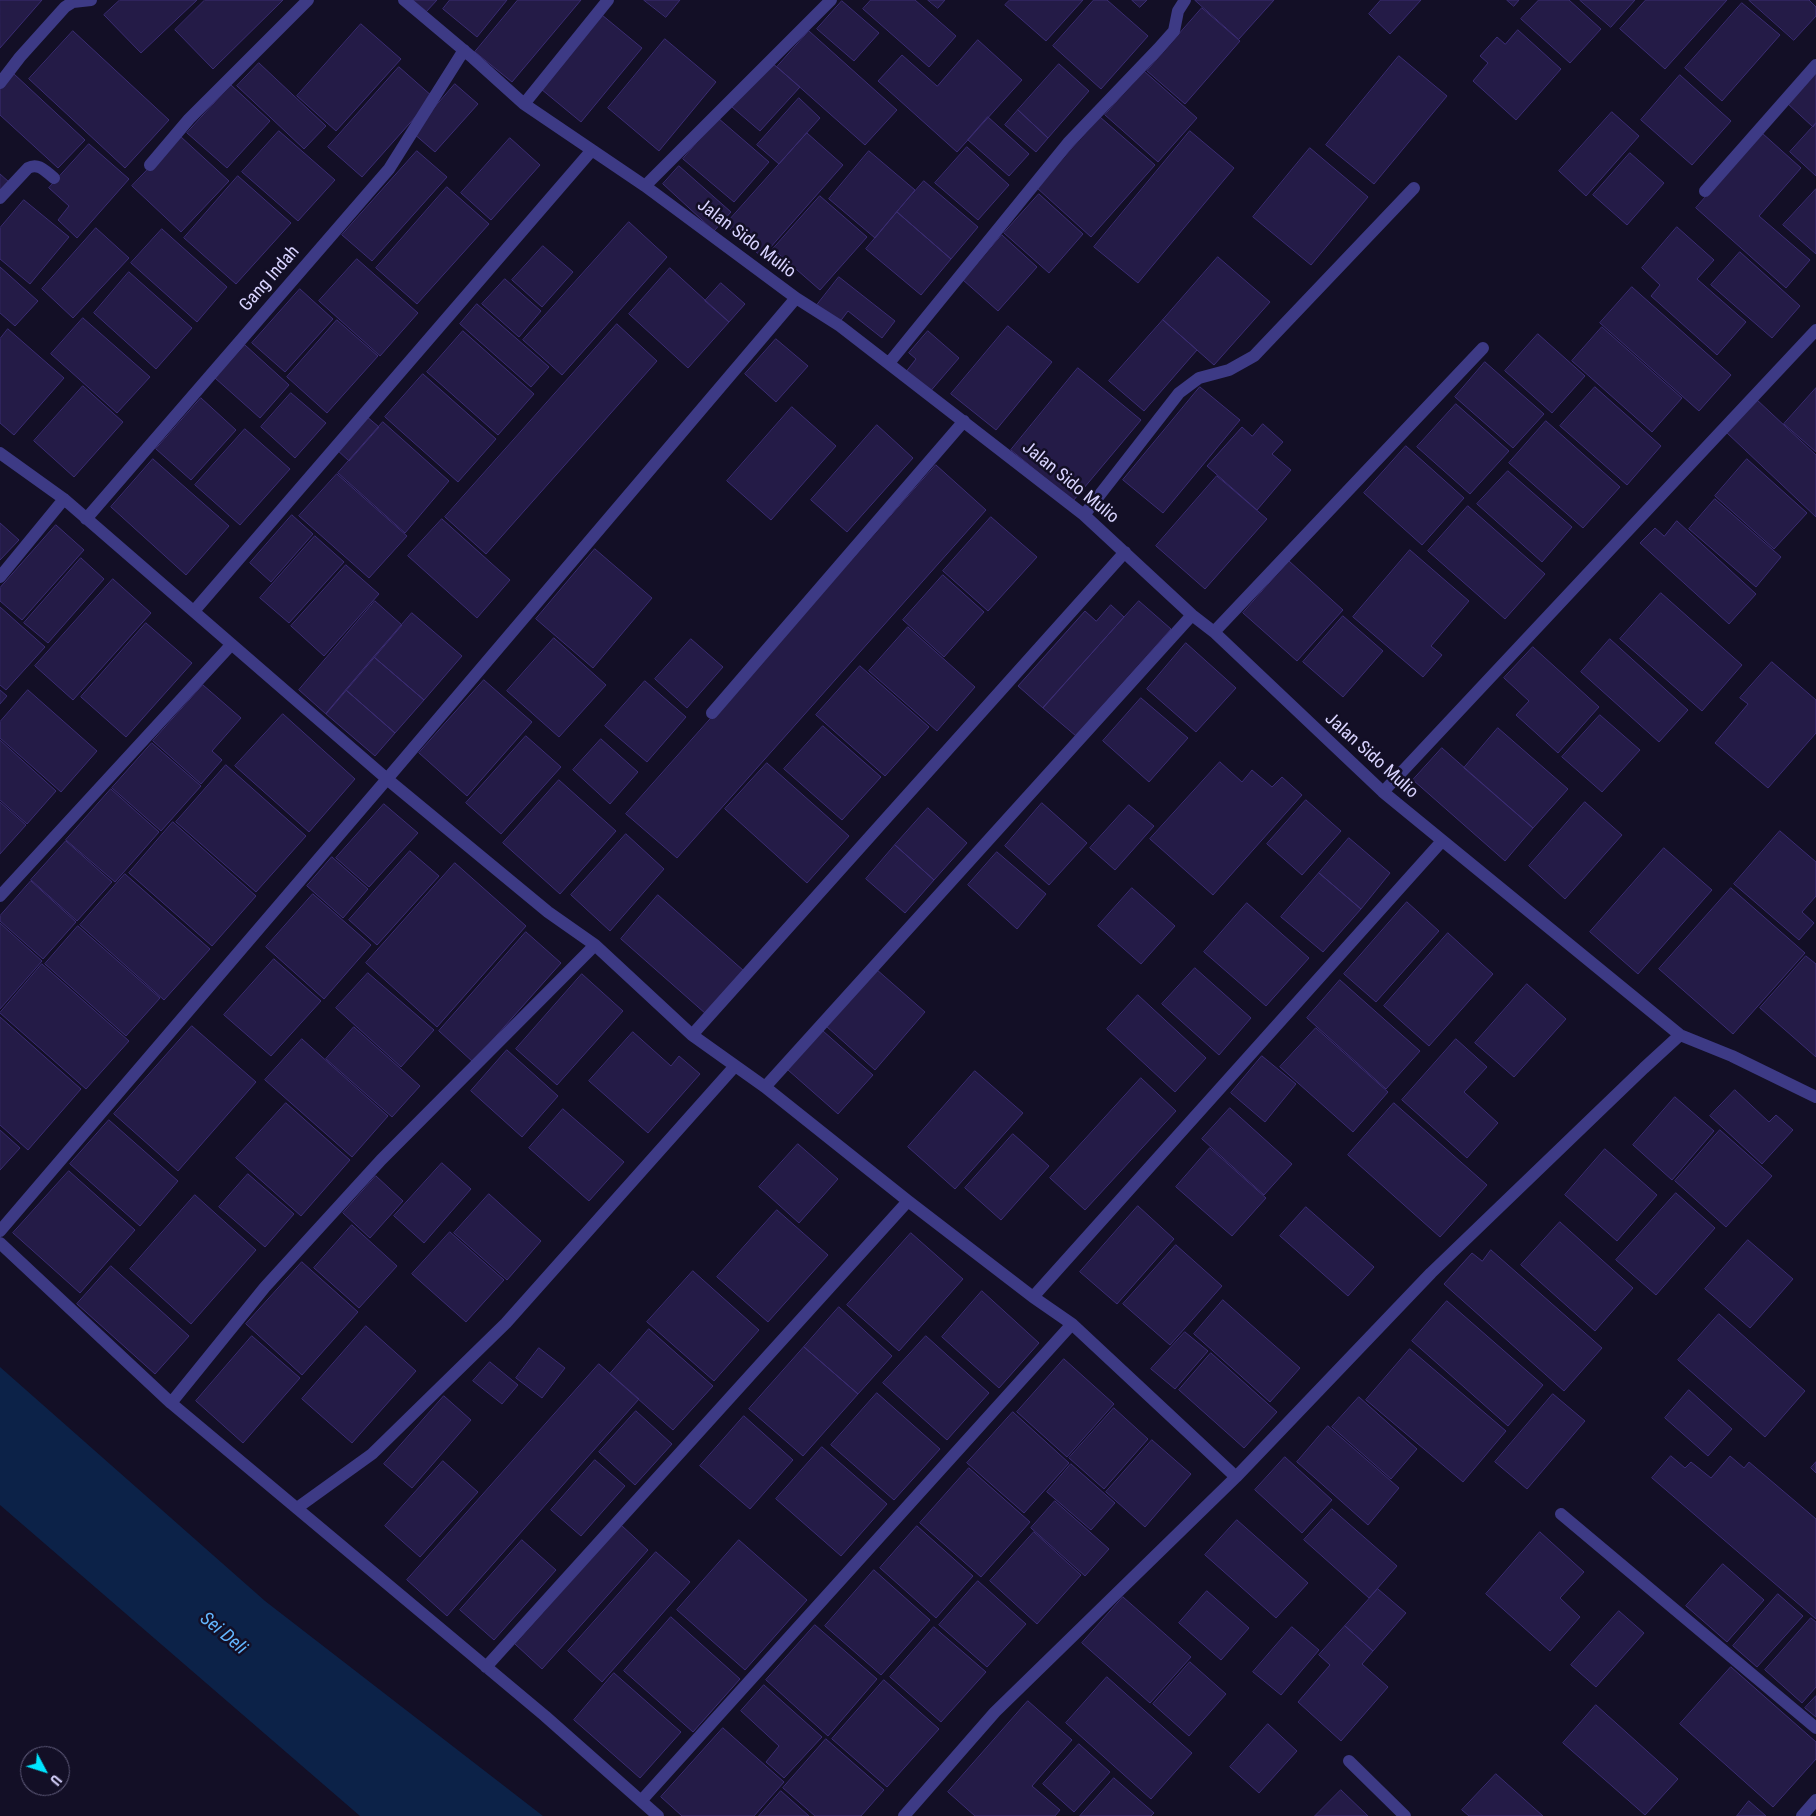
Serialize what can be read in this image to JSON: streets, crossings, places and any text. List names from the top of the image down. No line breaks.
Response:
{"streets":{"street":["Jalan Sido Mulio","Gang Indah"]},"crossings":[["Jalan Sido Mulio","Gang Indah"]],"water":["Sei Deli"],"north":"bottom right"}
